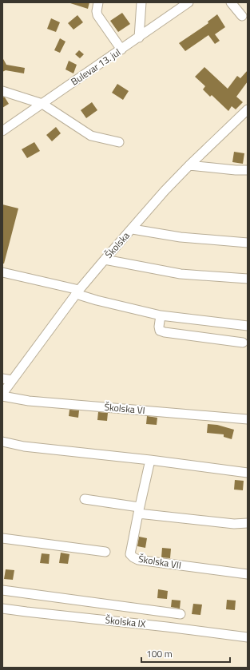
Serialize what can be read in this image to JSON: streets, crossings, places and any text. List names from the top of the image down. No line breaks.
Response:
{"streets":{"street":["Bulevar 13. jul","Školska","Školska VI","Školska VII","Školska IX"]},"scale_bar":"100 m"}
